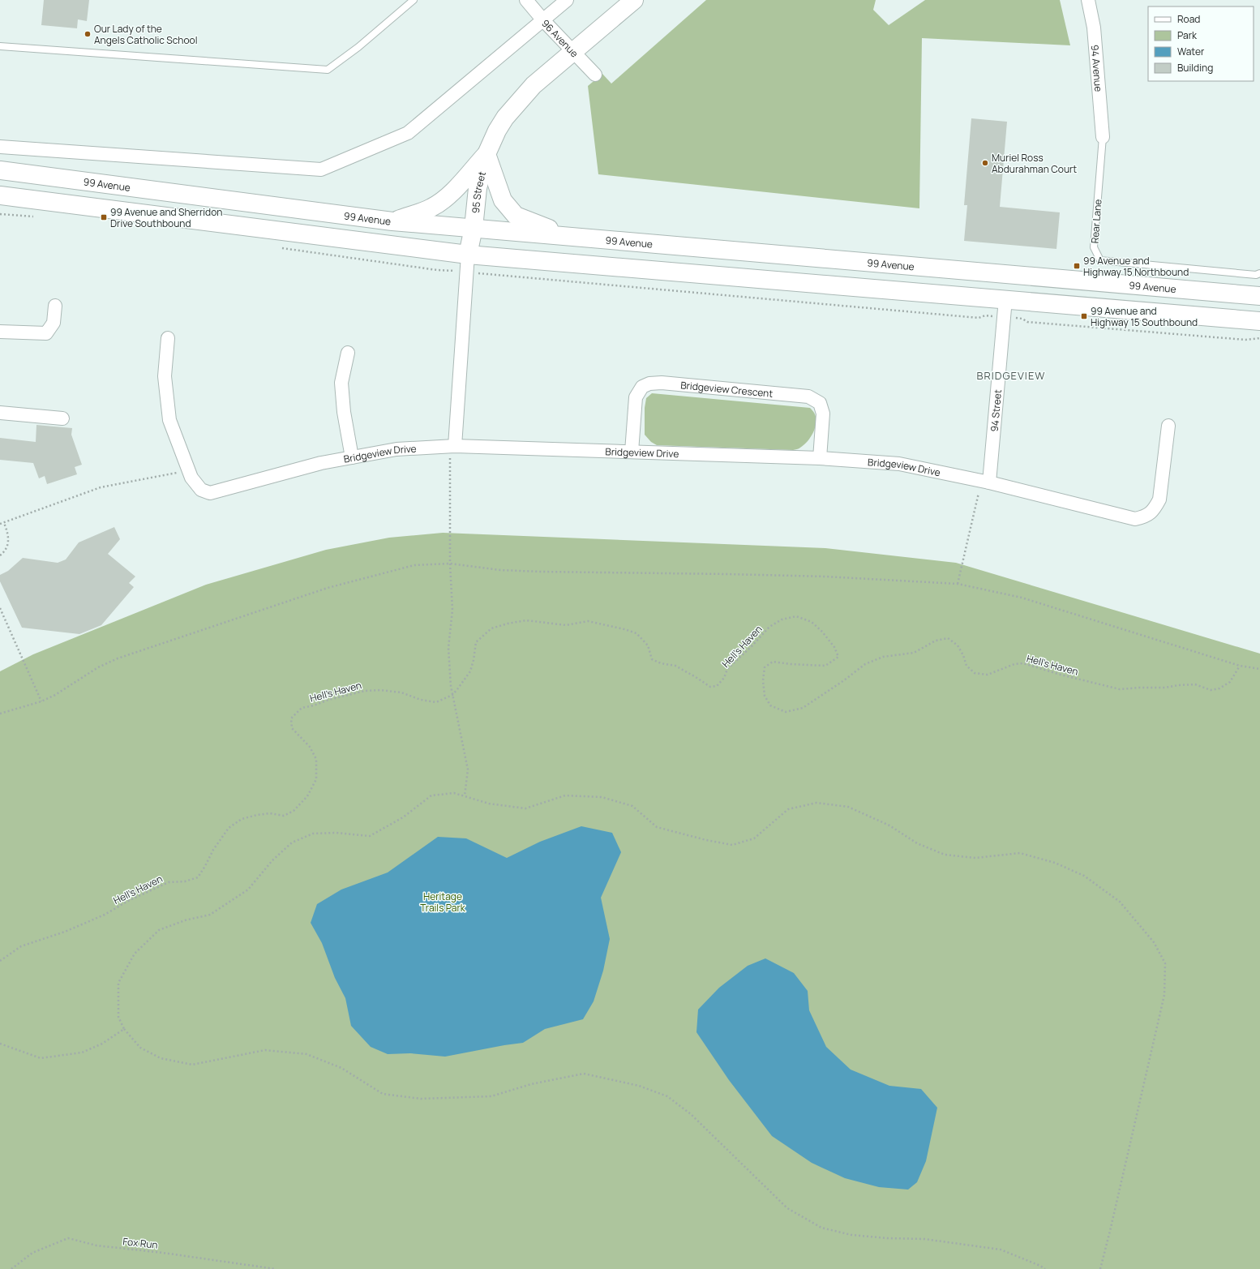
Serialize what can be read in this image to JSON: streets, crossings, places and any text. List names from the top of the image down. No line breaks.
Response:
{"streets":{"main road":["99 Avenue","95 Street"],"street":["96 Avenue","94 Avenue","Bridgeview Crescent","94 Street","Bridgeview Drive"],"lane":["Rear Lane"],"path":["Hell's Haven","Fox Run"]},"crossings":[["96 Avenue","95 Street"],["94 Avenue","Rear Lane"],["99 Avenue","95 Street"],["95 Street","Bridgeview Drive"],["Bridgeview Crescent","Bridgeview Drive"],["94 Street","Bridgeview Drive"]],"districts":["BRIDGEVIEW"],"parks":["Heritage Trails Park"],"places":{"other":["Our Lady of the Angels Catholic School","Muriel Ross Abdurahman Court"],"transit":["99 Avenue and Sherridon Drive Southbound","99 Avenue and Highway 15 Northbound","99 Avenue and Highway 15 Southbound"]},"legend":["Road","Park","Water","Building"]}
